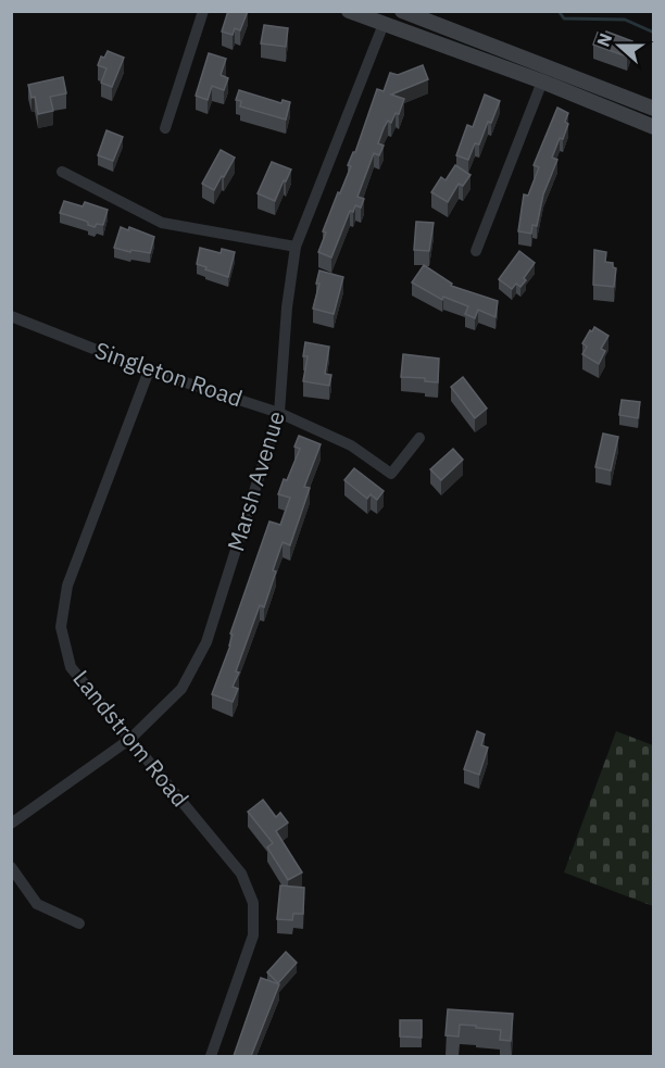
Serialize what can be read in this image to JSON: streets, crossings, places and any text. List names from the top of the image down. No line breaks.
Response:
{"streets":{"street":["Singleton Road","Marsh Avenue","Landstrom Road"]},"crossings":[["Singleton Road","Marsh Avenue"],["Singleton Road","Landstrom Road"],["Marsh Avenue","Landstrom Road"]],"north":"left"}
